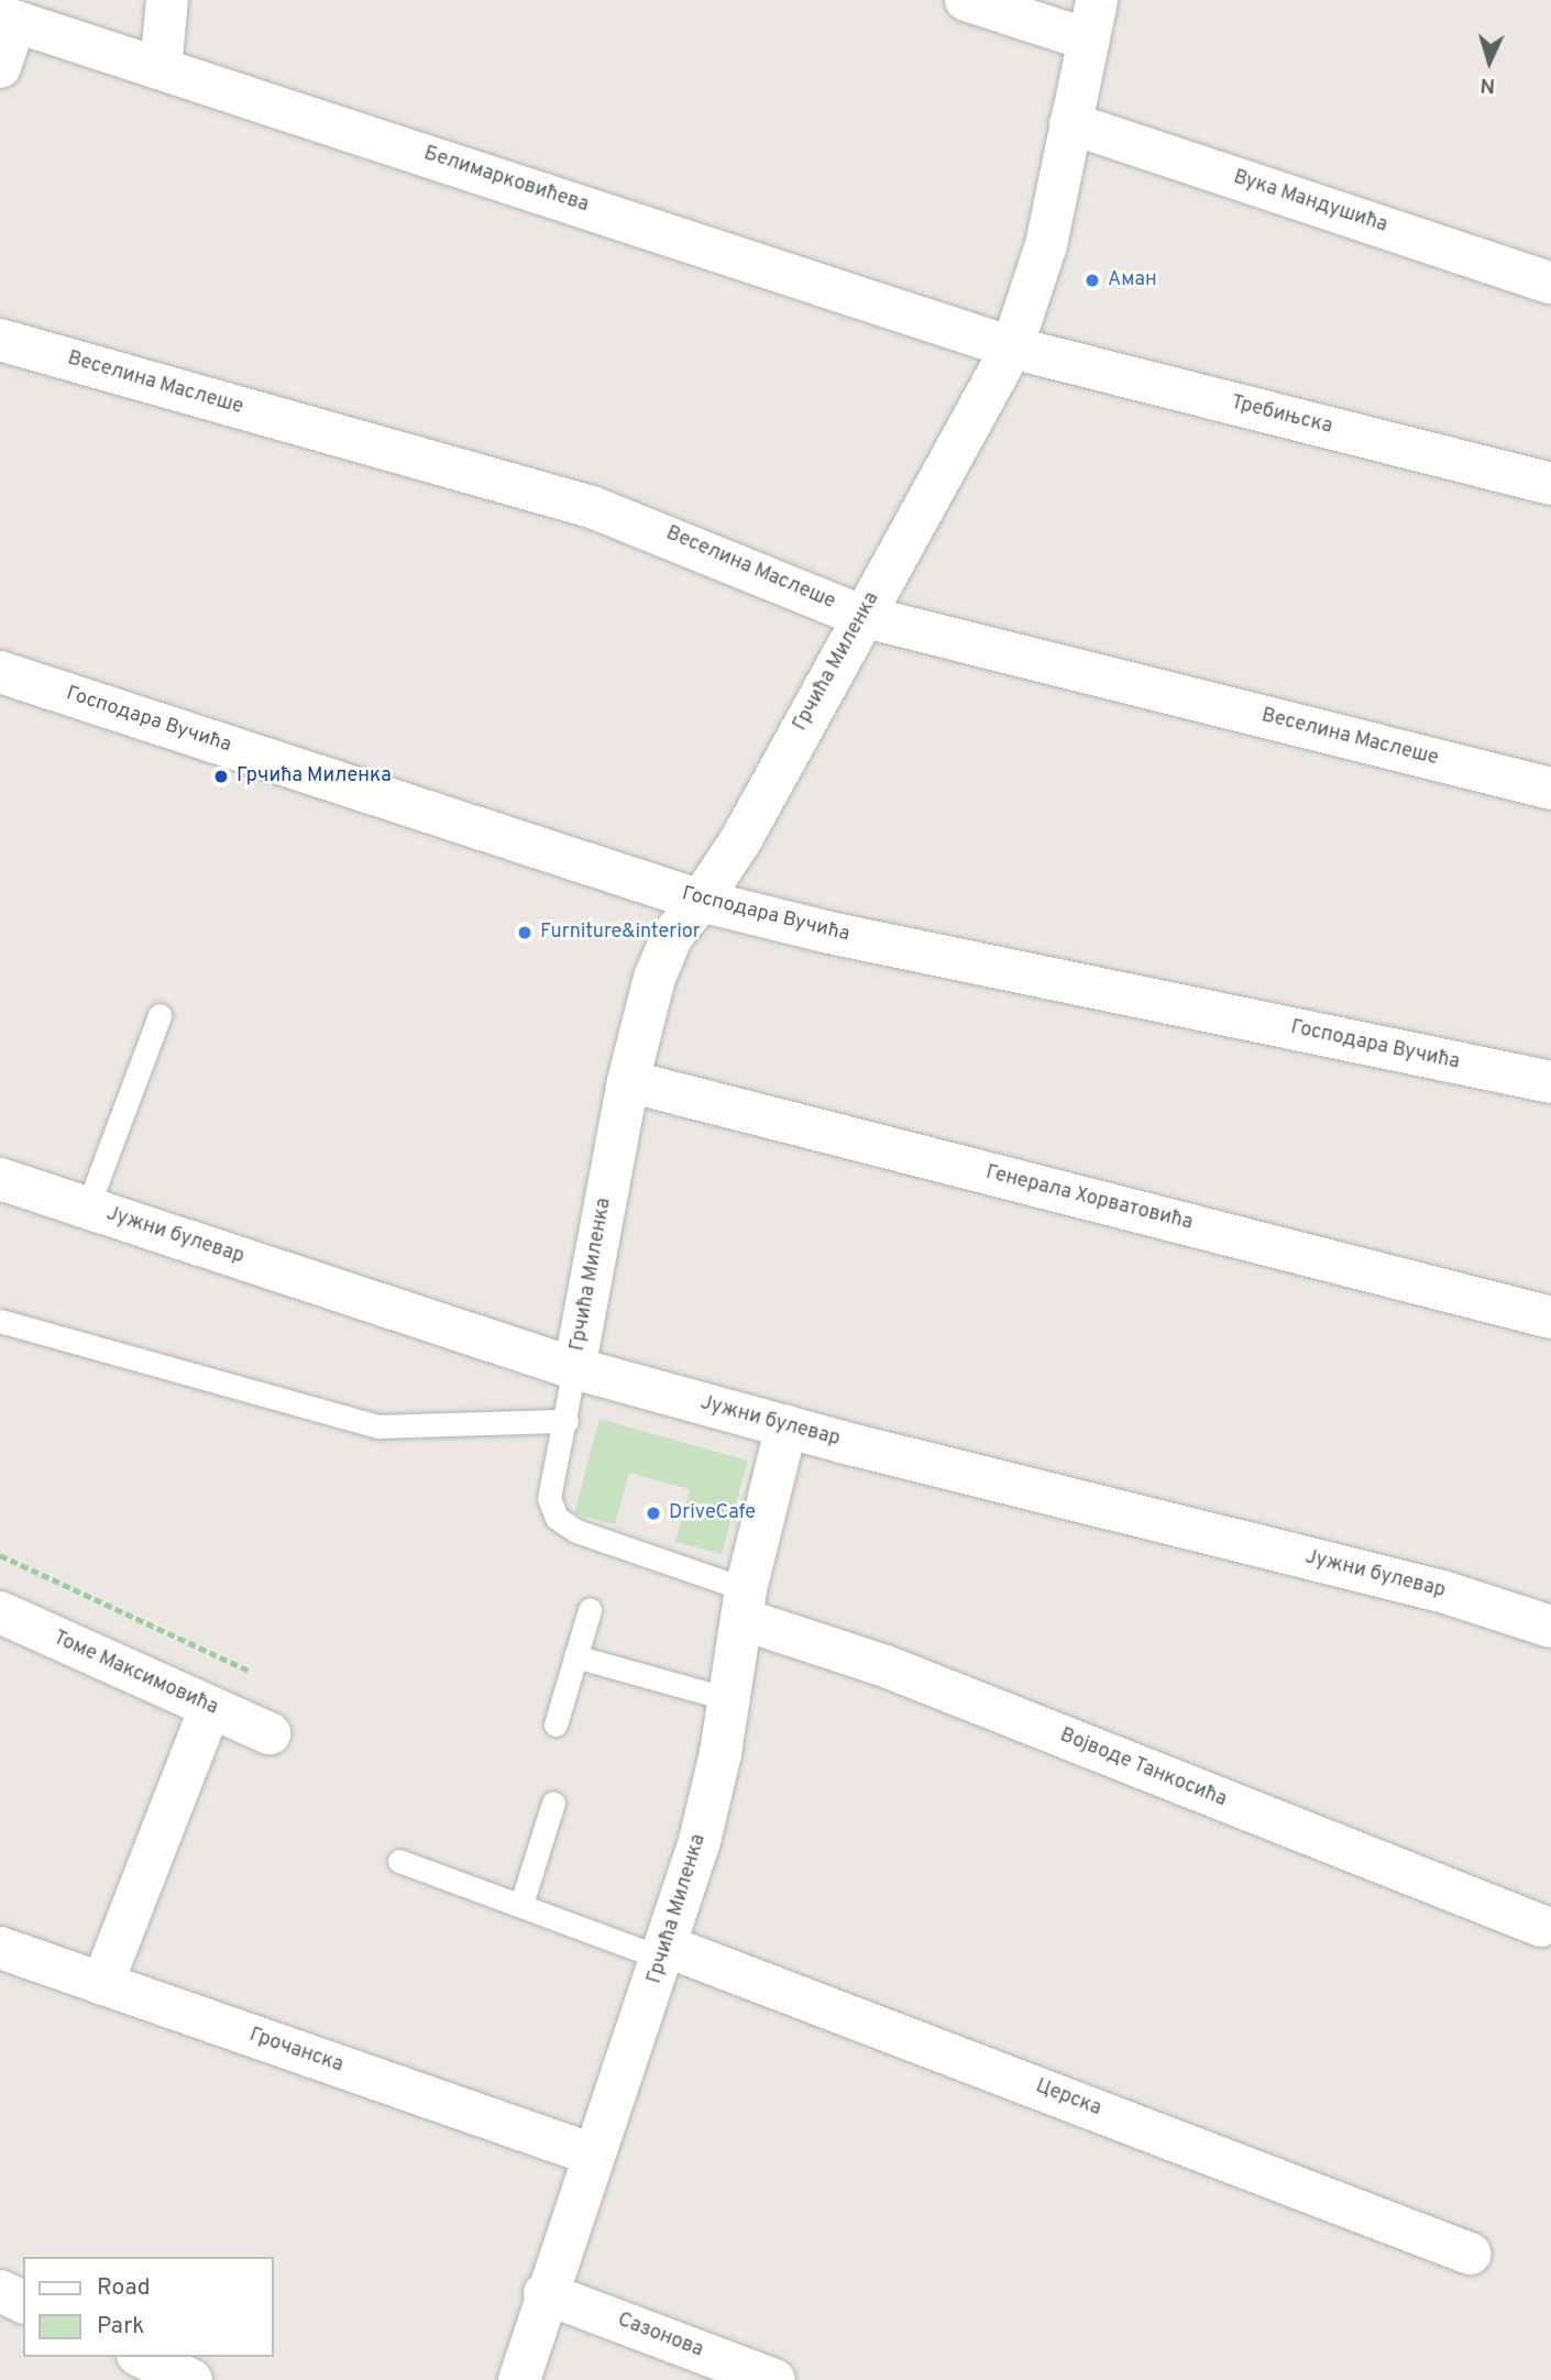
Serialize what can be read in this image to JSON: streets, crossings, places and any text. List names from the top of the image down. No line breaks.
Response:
{"streets":{"street":["Белимарковићева","Вука Мандушића","Веселина Маслеше","Требињска","Грчића Миленка","Господара Вучића","Генерала Хорватовића","Јужни булевар","Томе Максимовића","Војводе Танкосића","Грочанска","Церска","Сазонова"]},"crossings":[["Белимарковићева","Требињска"],["Белимарковићева","Грчића Миленка"],["Вука Мандушића","Грчића Миленка"],["Веселина Маслеше","Грчића Миленка"],["Требињска","Грчића Миленка"],["Грчића Миленка","Господара Вучића"],["Грчића Миленка","Генерала Хорватовића"],["Грчића Миленка","Јужни булевар"],["Грчића Миленка","Војводе Танкосића"],["Грчића Миленка","Грочанска"],["Грчића Миленка","Церска"],["Грчића Миленка","Сазонова"]],"places":["Аман","Грчића Миленка","Furniture&interior","DriveCafe"],"legend":["Road","Park"],"north":"bottom"}
